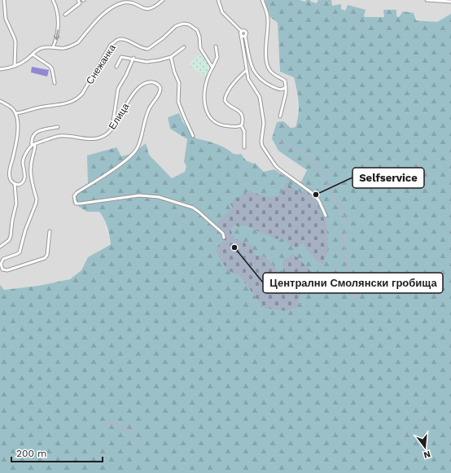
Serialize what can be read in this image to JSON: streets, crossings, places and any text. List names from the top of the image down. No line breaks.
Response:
{"streets":{"street":["Снежанка","Елица"]},"places":["Selfservice","Централни Смолянски гробища"],"scale_bar":"200 m","north":"bottom"}
